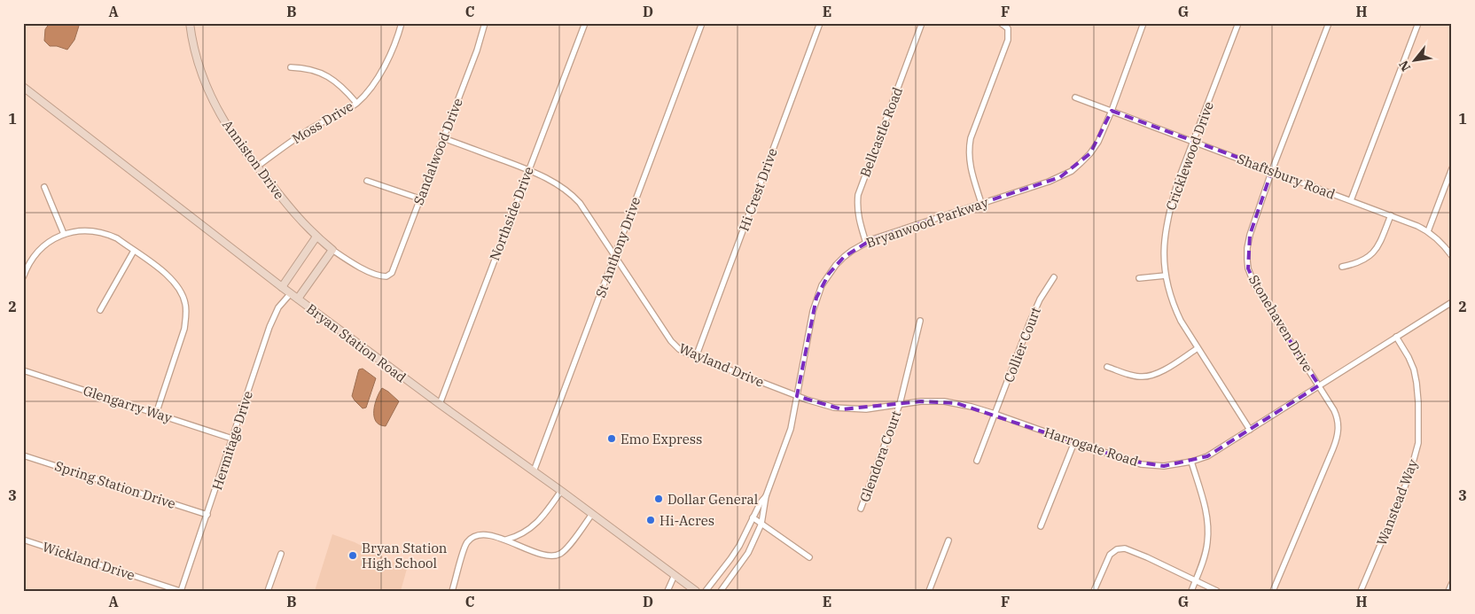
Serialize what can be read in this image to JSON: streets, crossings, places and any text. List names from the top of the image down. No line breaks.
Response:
{"streets":{"main road":["Anniston Drive","Bryan Station Road"],"street":["Moss Drive","Bellcastle Road","Sandalwood Drive","Cricklewood Drive","Shaftsbury Road","Hi Crest Drive","Northside Drive","Bryanwood Parkway","St Anthony Drive","Stonehaven Drive","Collier Court","Wayland Drive","Glengarry Way","Hermitage Drive","Harrogate Road","Glendora Court","Spring Station Drive","Wanstead Way","Wickland Drive"]},"crossings":[["Moss Drive","Anniston Drive"],["Bellcastle Road","Bryanwood Parkway"],["Sandalwood Drive","Anniston Drive"],["Sandalwood Drive","Wayland Drive"],["Cricklewood Drive","Shaftsbury Road"],["Cricklewood Drive","Harrogate Road"],["Shaftsbury Road","Bryanwood Parkway"],["Shaftsbury Road","Stonehaven Drive"],["Hi Crest Drive","Wayland Drive"],["Northside Drive","Bryan Station Road"],["Northside Drive","Wayland Drive"],["Bryanwood Parkway","Wayland Drive"],["Bryanwood Parkway","Harrogate Road"],["St Anthony Drive","Bryan Station Road"],["St Anthony Drive","Wayland Drive"],["Stonehaven Drive","Harrogate Road"],["Bryan Station Road","Hermitage Drive"],["Collier Court","Harrogate Road"],["Wayland Drive","Harrogate Road"],["Glengarry Way","Hermitage Drive"],["Hermitage Drive","Spring Station Drive"],["Hermitage Drive","Wickland Drive"],["Harrogate Road","Glendora Court"],["Harrogate Road","Wanstead Way"]],"places":["Emo Express","Dollar General","Hi-Acres","Bryan Station High School"],"north":"bottom left","grid":{"columns":["A","B","C","D","E","F","G","H"],"rows":["1","2","3"]}}
